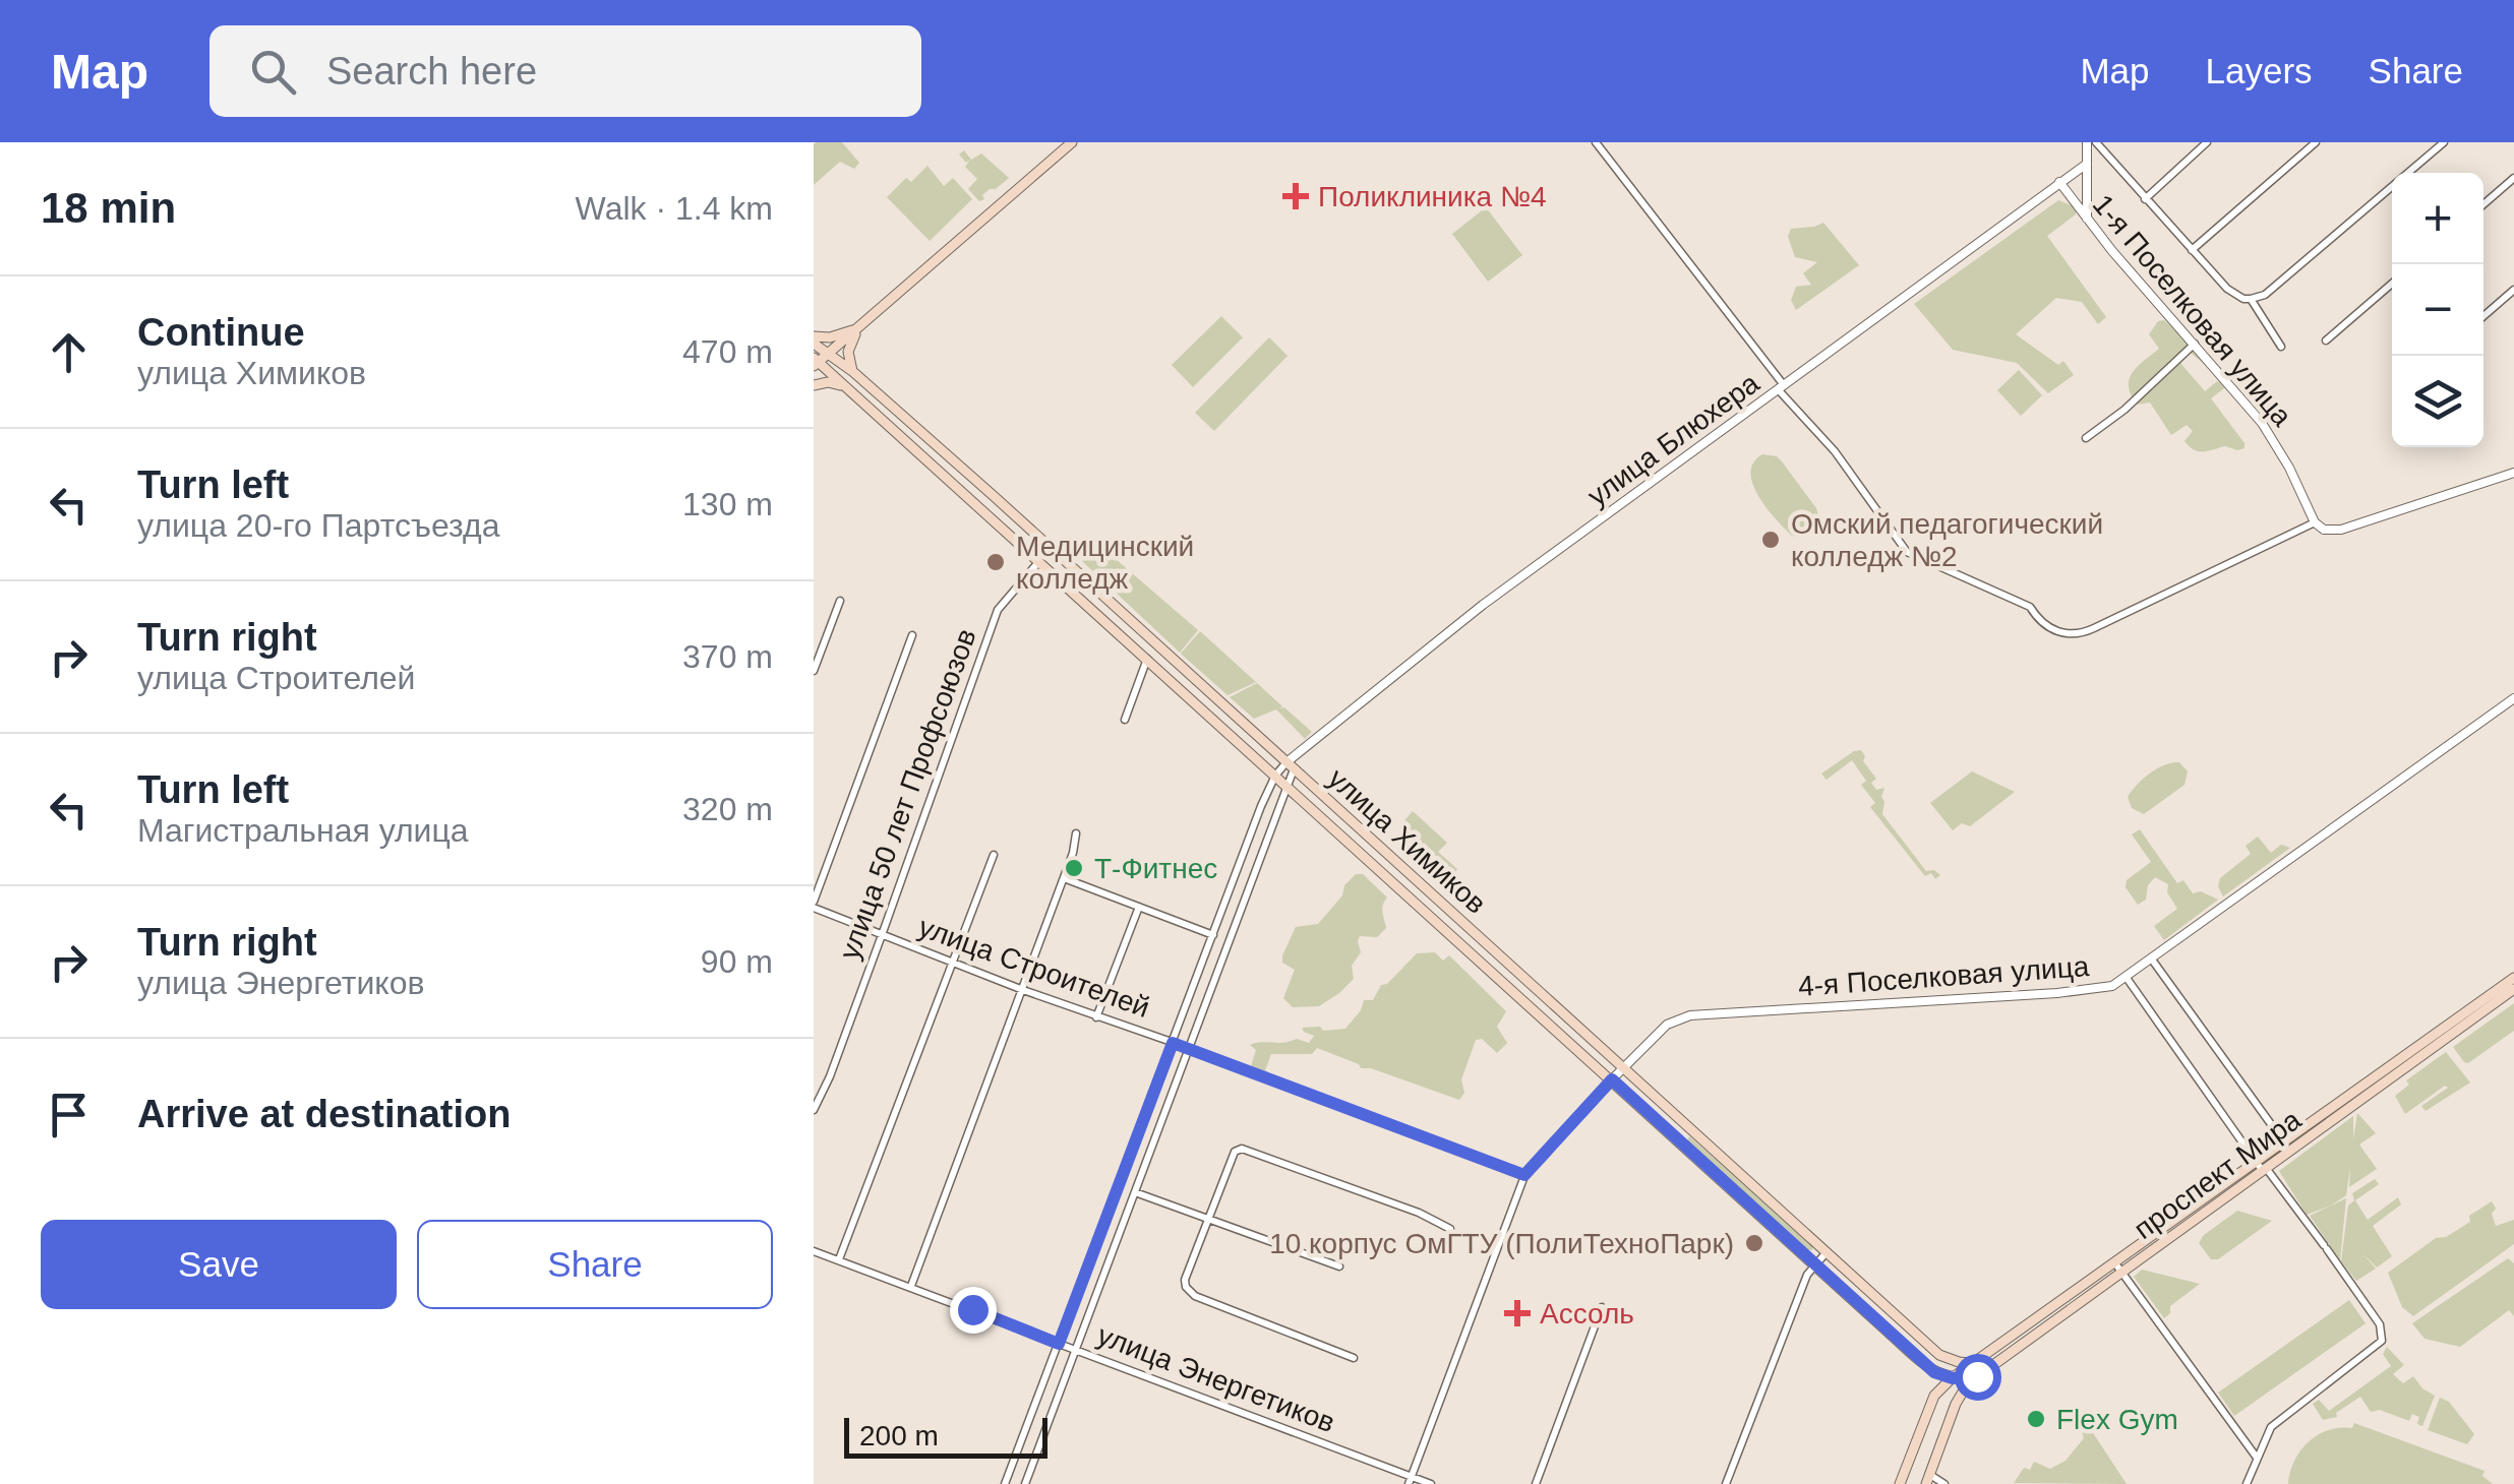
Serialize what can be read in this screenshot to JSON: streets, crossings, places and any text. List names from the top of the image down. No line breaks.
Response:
{"streets":{"main road":["улица Химиков","проспект Мира"],"street":["1-я Поселковая улица","улица Блюхера","улица 50 лет Профсоюзов","улица Строителей","4-я Поселковая улица","улица Энергетиков"]},"crossings":[["1-я Поселковая улица","улица Блюхера"],["улица Блюхера","улица Химиков"],["улица 50 лет Профсоюзов","улица Химиков"],["улица 50 лет Профсоюзов","улица Строителей"],["улица Химиков","4-я Поселковая улица"],["улица Химиков","проспект Мира"]],"places":{"health":["Поликлиника №4","Ассоль"],"other":["Омский педагогический колледж №2","Медицинский колледж","Т-Фитнес","10 корпус ОмГТУ (ПолиТехноПарк)","Flex Gym"]},"scale_bar":"200 m","page":{"header":"Map","search":"Search here","nav":["Map","Layers","Share"],"heading":["18 min","Walk · 1.4 km"],"map_buttons":["+","−"],"list":[["Continue","улица Химиков","470 m"],["Turn left","улица 20-го Партсъезда","130 m"],["Turn right","улица Строителей","370 m"],["Turn left","Магистральная улица","320 m"],["Turn right","улица Энергетиков","90 m"],"Arrive at destination"],"buttons":["Save","Share"],"scale":"200 m"}}
